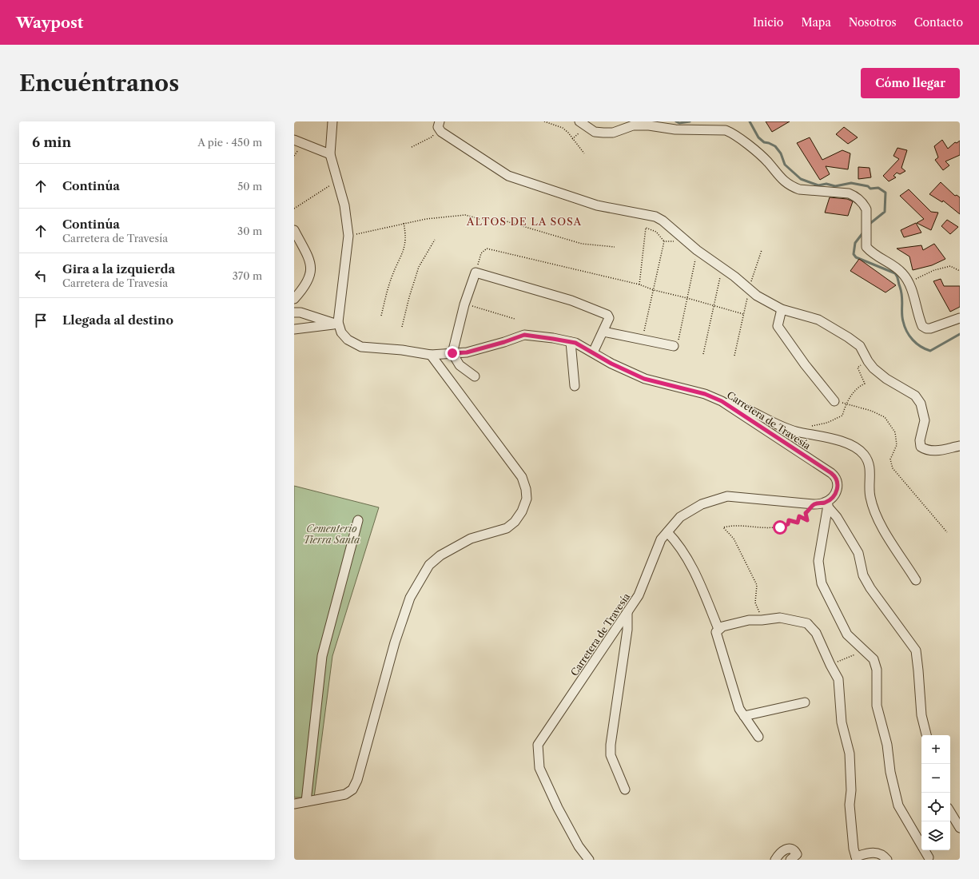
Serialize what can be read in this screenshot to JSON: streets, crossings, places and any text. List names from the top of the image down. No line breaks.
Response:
{"streets":{"street":["Carretera de Travesía"]},"districts":["ALTOS DE LA SOSA"],"parks":["Cementerio Tierra Santa"],"page":{"header":"Waypost","nav":["Inicio","Mapa","Nosotros","Contacto"],"buttons":"Cómo llegar","title":"Encuéntranos","heading":["6 min","A pie · 450 m"],"list":[["Continúa","50 m"],["Continúa","Carretera de Travesía","30 m"],["Gira a la izquierda","Carretera de Travesía","370 m"],"Llegada al destino"],"map_buttons":["+","−"]}}
